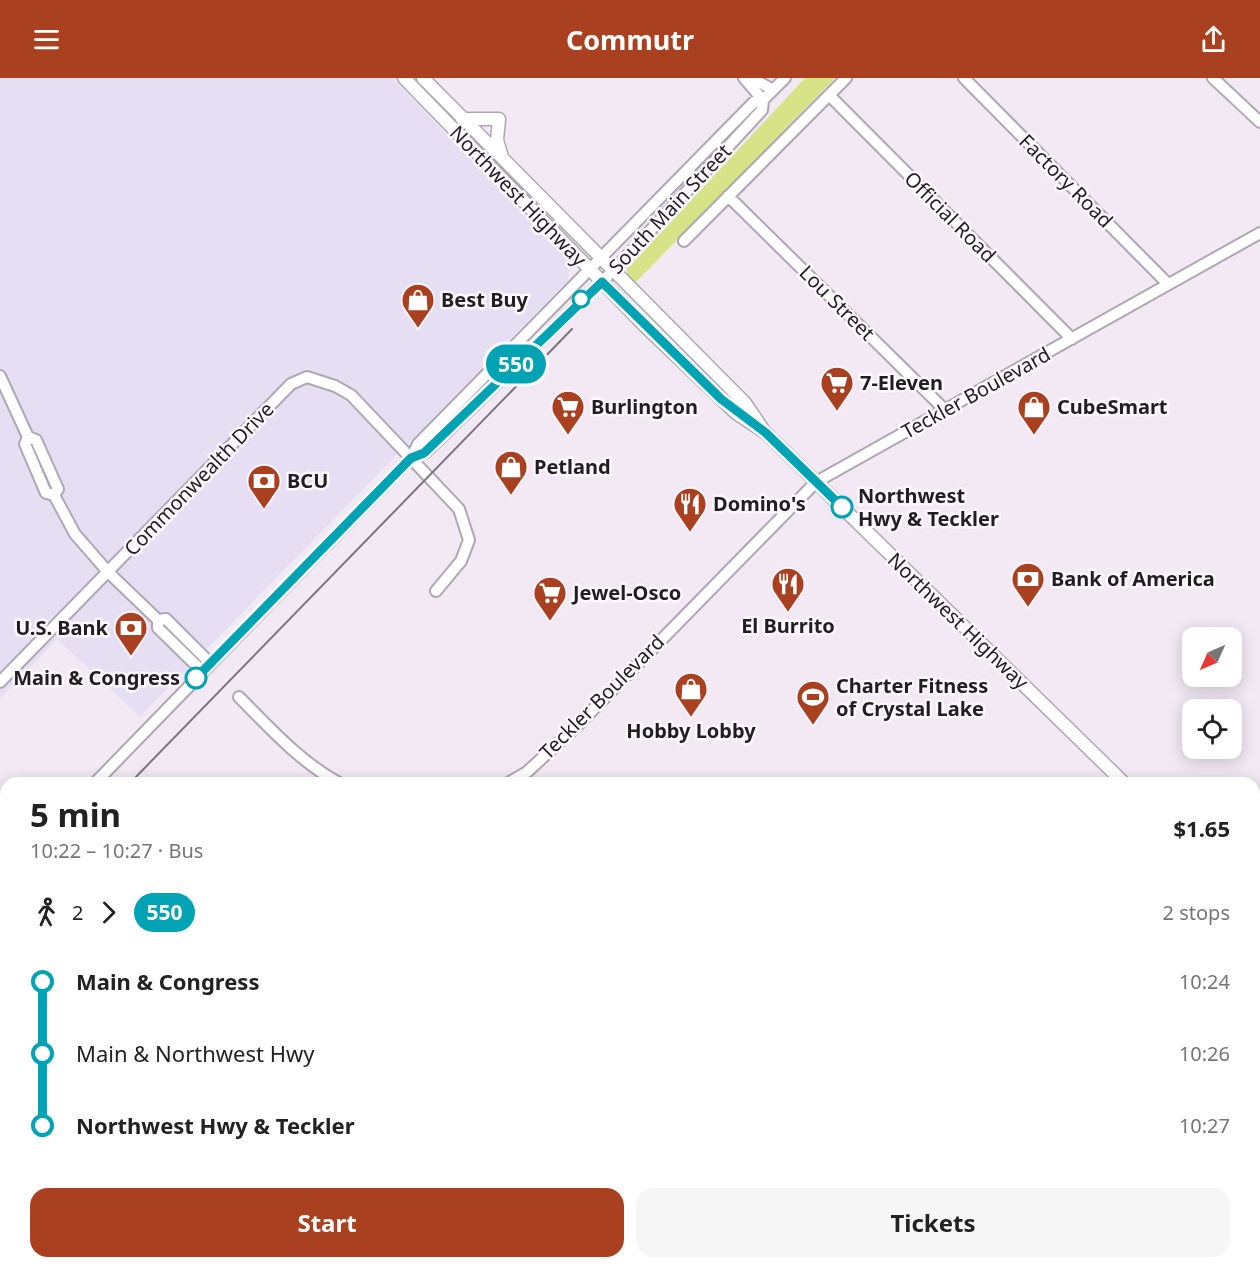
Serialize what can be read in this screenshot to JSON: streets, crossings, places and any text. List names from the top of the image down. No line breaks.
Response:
{"streets":{"main road":["Northwest Highway"],"street":["Factory Road","South Main Street","Official Road","Lou Street","Teckler Boulevard","Commonwealth Drive"]},"crossings":[["Factory Road","Teckler Boulevard"],["Northwest Highway","South Main Street"],["Northwest Highway","Teckler Boulevard"],["South Main Street","Commonwealth Drive"],["Official Road","Teckler Boulevard"],["Lou Street","Teckler Boulevard"]],"places":{"shop":["Best Buy","CubeSmart","Petland","Hobby Lobby"],"supermarket":["7-Eleven","Burlington","Jewel-Osco"],"other":["Northwest Hwy & Teckler","Main & Congress"],"bank":["BCU","Bank of America","U.S. Bank"],"restaurant":["Domino's","El Burrito"],"sports":["Charter Fitness of Crystal Lake"]},"lines":["bus line 550"],"north":"bottom left","page":{"header":"Commutr","on_map":"550","heading":["5 min","10:22 – 10:27 · Bus","$1.65"],"legs":["2","550","2 stops"],"list":[{"name":"Main & Congress","value":"10:24"},{"name":"Main & Northwest Hwy","value":"10:26"},{"name":"Northwest Hwy & Teckler","value":"10:27"}],"buttons":["Start","Tickets"]}}
